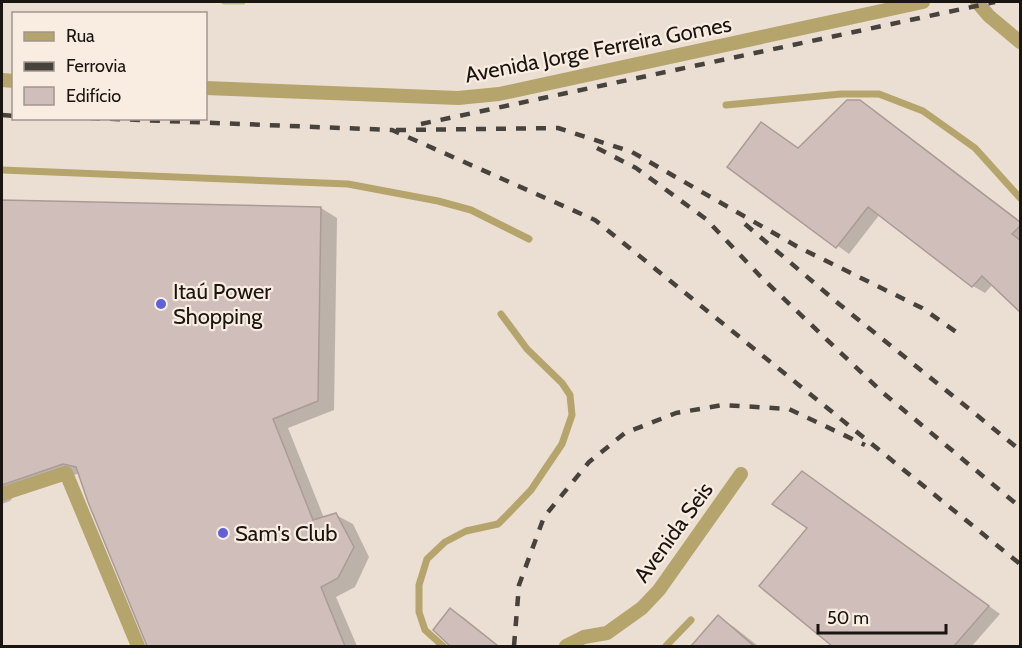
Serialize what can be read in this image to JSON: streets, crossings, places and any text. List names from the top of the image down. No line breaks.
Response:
{"streets":{"street":["Avenida Jorge Ferreira Gomes","Avenida Seis"]},"places":["Itaú Power Shopping","Sam's Club"],"legend":["Rua","Ferrovia","Edifício"],"scale_bar":"50 m"}
